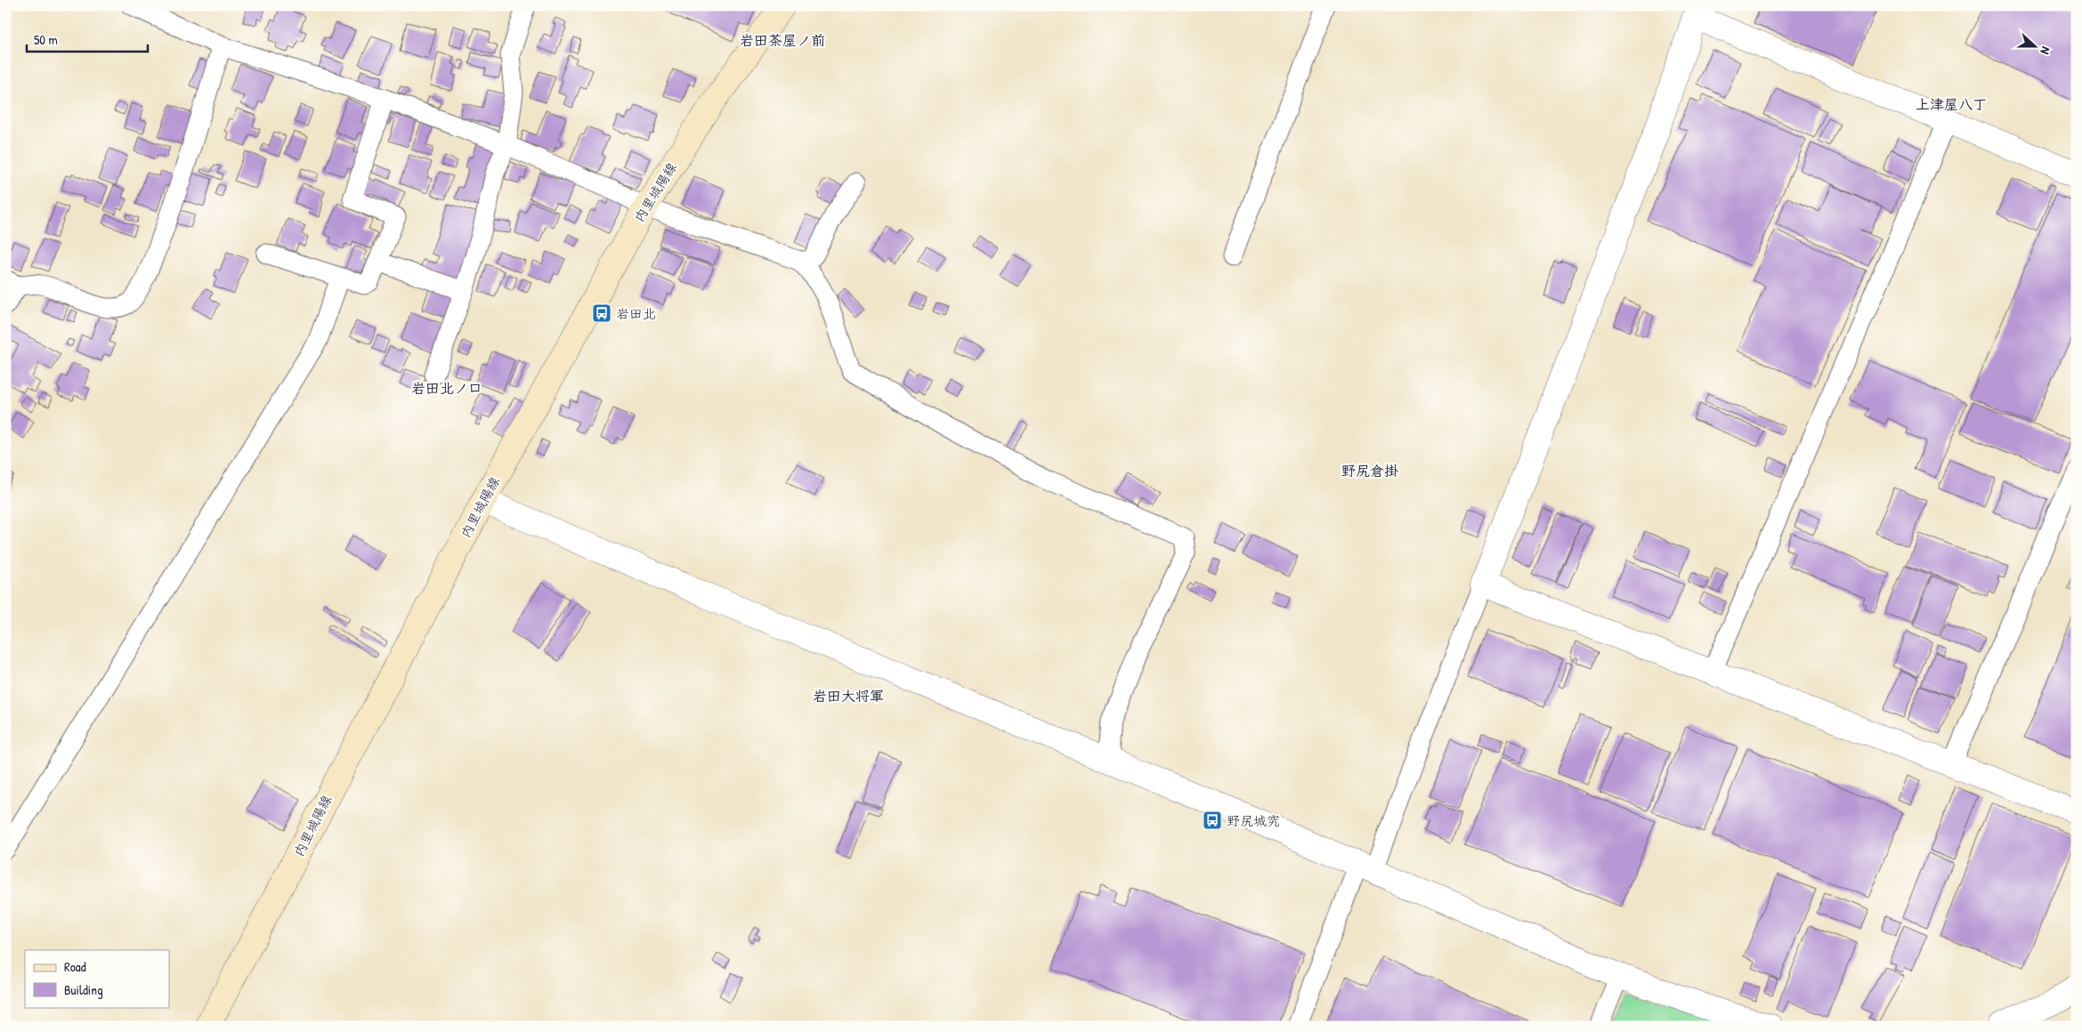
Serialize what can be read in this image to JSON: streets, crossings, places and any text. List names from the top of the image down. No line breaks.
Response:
{"streets":{"main road":["内里城陽線"]},"districts":["岩田茶屋ノ前","上津屋八丁","岩田北ノ口","野尻倉掛","岩田大将軍"],"places":{"bus stop":["岩田北","野尻城究"]},"legend":["Road","Building"],"scale_bar":"50 m","north":"right"}
